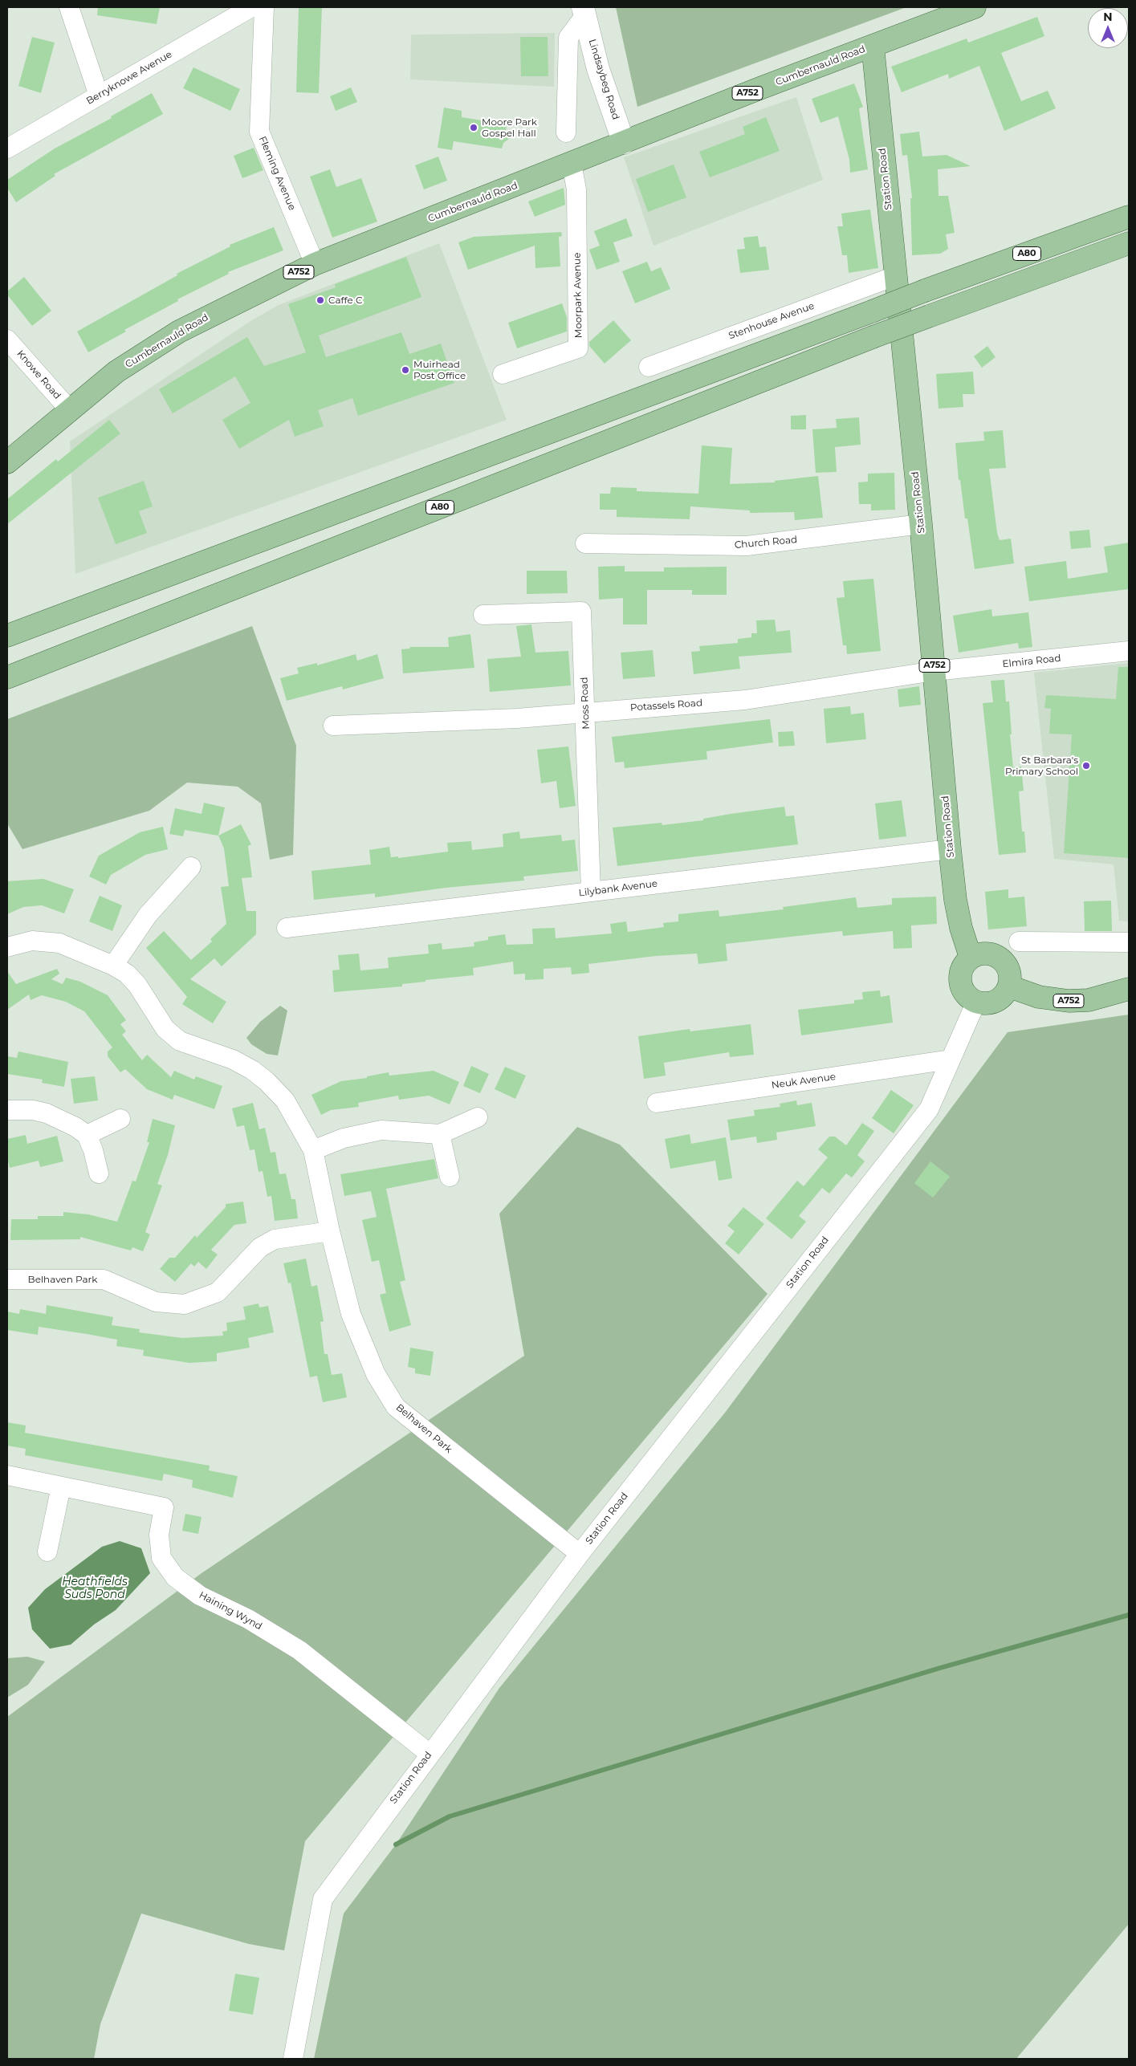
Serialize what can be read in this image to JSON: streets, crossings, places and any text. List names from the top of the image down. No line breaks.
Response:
{"streets":{"main road":["Cumbernauld Road","Lindsaybeg Road","A752","Station Road","A80"],"street":["Berryknowe Avenue","Fleming Avenue","Moorpark Avenue","Stenhouse Avenue","Knowe Road","Church Road","Elmira Road","Moss Road","Potassels Road","Lilybank Avenue","Neuk Avenue","Belhaven Park","Haining Wynd"]},"crossings":[["Cumbernauld Road","Lindsaybeg Road"],["Cumbernauld Road","Fleming Avenue"],["Cumbernauld Road","Station Road"],["Cumbernauld Road","Moorpark Avenue"],["Cumbernauld Road","Knowe Road"],["A752","Station Road"],["Station Road","Stenhouse Avenue"],["Station Road","Church Road"],["Station Road","Elmira Road"],["Station Road","Potassels Road"],["Station Road","Lilybank Avenue"],["Station Road","Neuk Avenue"],["Station Road","Belhaven Park"],["Station Road","Haining Wynd"],["Elmira Road","Potassels Road"],["Moss Road","Potassels Road"],["Moss Road","Lilybank Avenue"]],"water":["Heathfields Suds Pond"],"places":["Moore Park Gospel Hall","Caffe C","Muirhead Post Office","St Barbara's Primary School"],"north":"top"}
